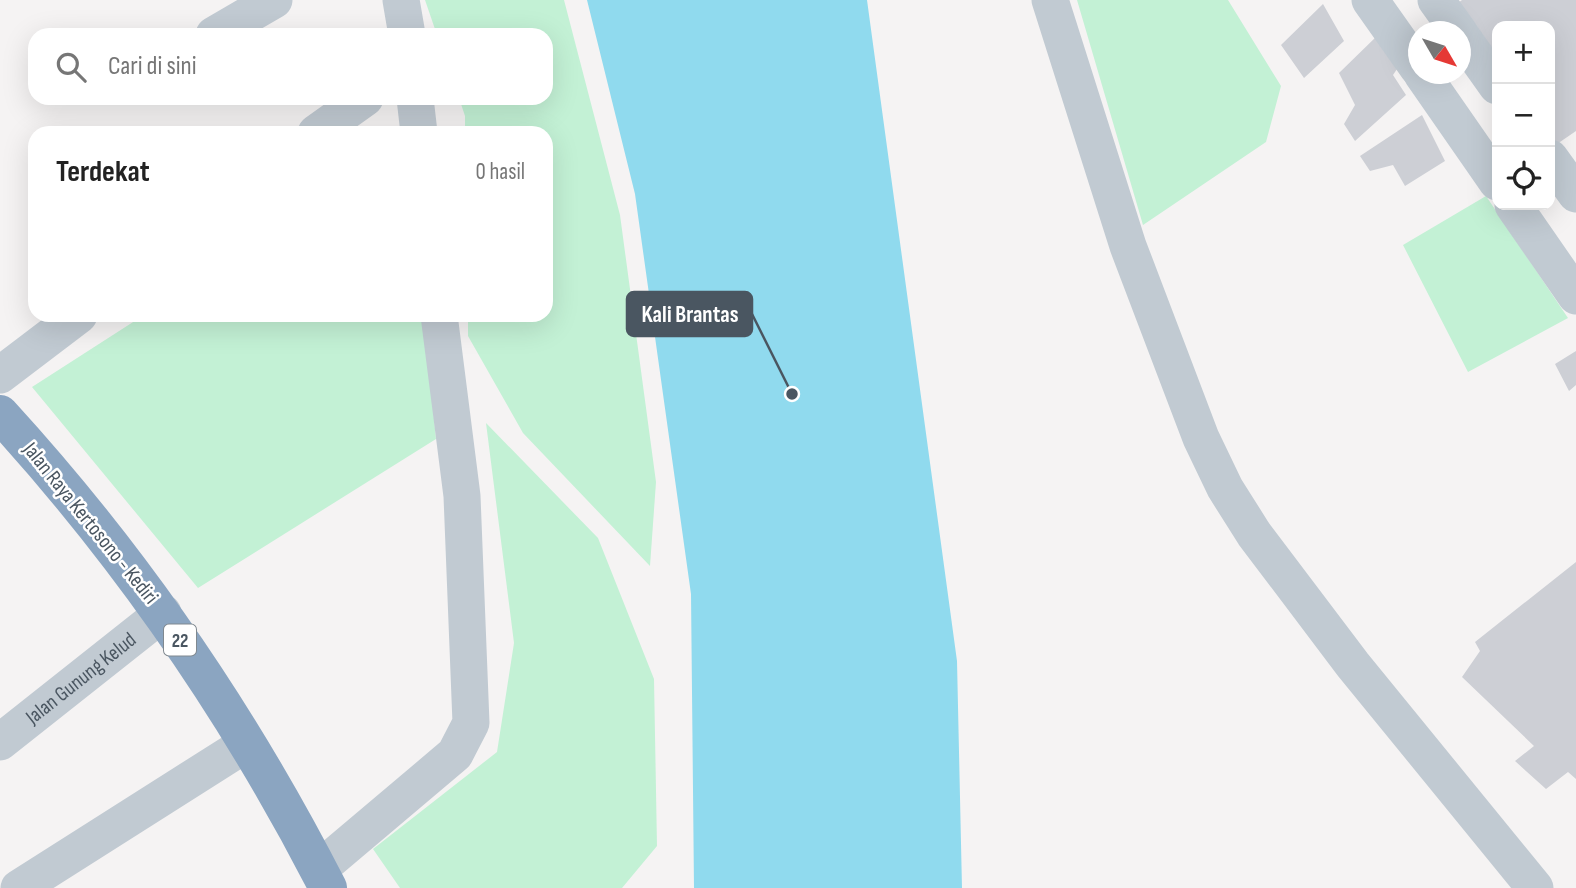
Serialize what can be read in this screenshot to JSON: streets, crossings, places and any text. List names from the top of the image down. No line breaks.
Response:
{"streets":{"highway":["Jalan Raya Kertosono - Kediri","22"],"street":["Jalan Gunung Kelud"]},"crossings":[["Jalan Raya Kertosono - Kediri","Jalan Gunung Kelud"]],"places":["Kali Brantas"],"north":"bottom right","page":{"map_buttons":["+","−"],"search":"Cari di sini","heading":["Terdekat","0 hasil"]}}
